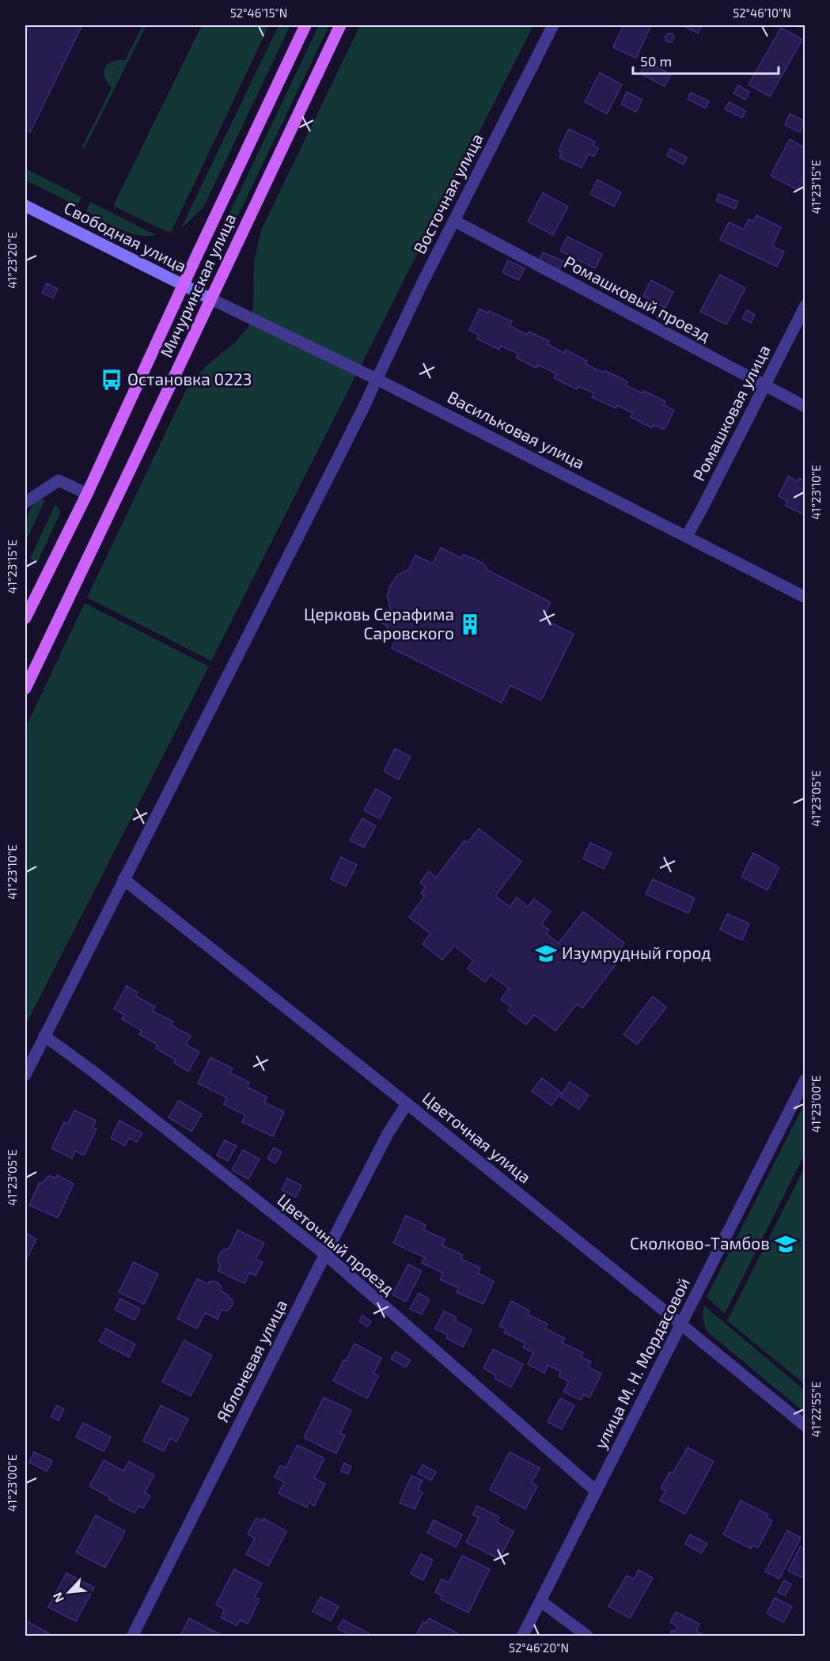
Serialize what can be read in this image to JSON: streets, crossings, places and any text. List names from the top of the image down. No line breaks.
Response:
{"streets":{"main road":["Свободная улица","Мичуринская улица"],"street":["Восточная улица","Ромашковый проезд","Ромашковая улица","Васильковая улица","Цветочная улица","Цветочный проезд","Яблоневая улица","улица М. Н. Мордасовой"]},"crossings":[["Восточная улица","Ромашковый проезд"],["Восточная улица","Васильковая улица"],["Восточная улица","Цветочная улица"],["Восточная улица","Цветочный проезд"],["Свободная улица","Мичуринская улица"],["Свободная улица","Васильковая улица"],["Мичуринская улица","Васильковая улица"],["Ромашковый проезд","Ромашковая улица"],["Ромашковая улица","Васильковая улица"],["Цветочная улица","Яблоневая улица"],["Цветочная улица","улица М. Н. Мордасовой"],["Цветочный проезд","Яблоневая улица"],["Цветочный проезд","улица М. Н. Мордасовой"]],"places":{"bus stop":["Остановка 0223"],"building":["Церковь Серафима Саровского"],"school or university":["Изумрудный город","Сколково-Тамбов"]},"scale_bar":"50 m","north":"bottom left","coordinates":["52°46'15\"N","52°46'10\"N","41°23'15\"E","41°23'20\"E","41°23'10\"E","41°23'05\"E","41°23'00\"E","41°22'55\"E","52°46'20\"N"]}
